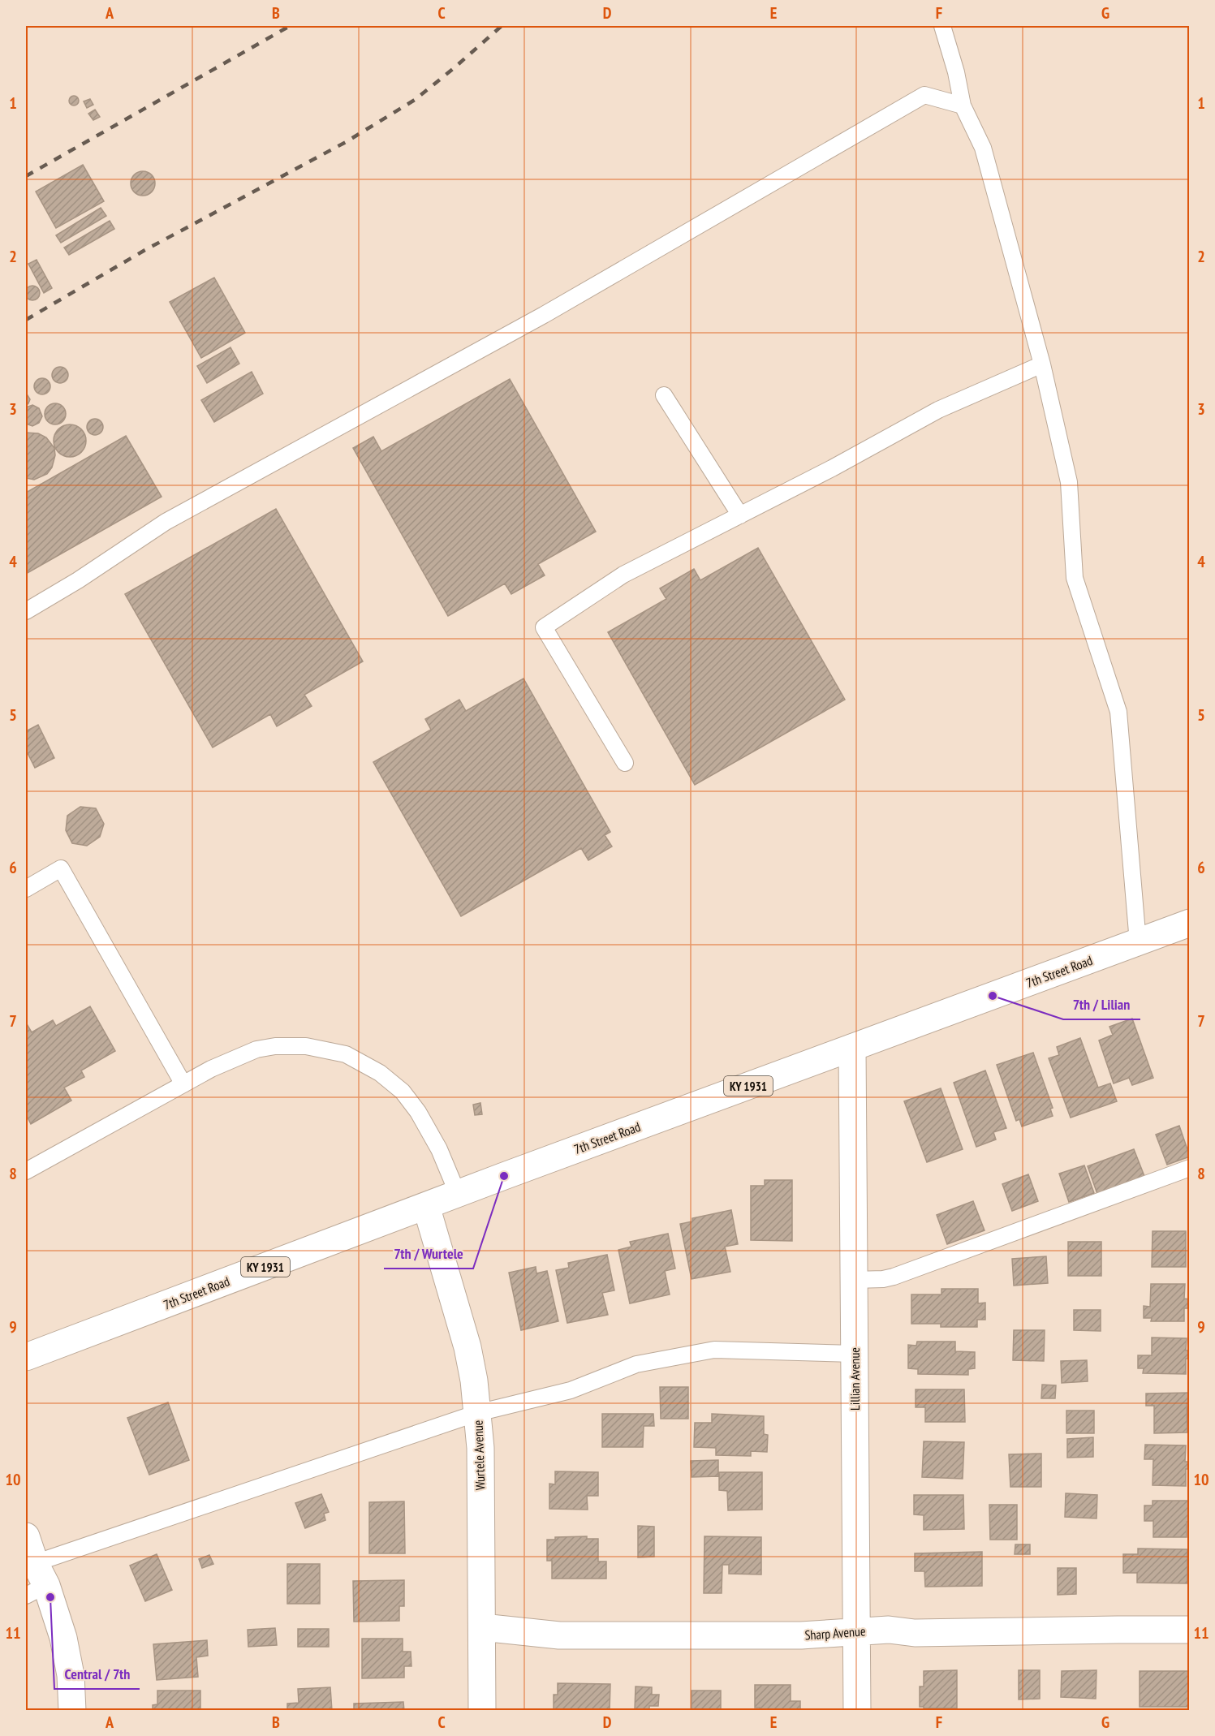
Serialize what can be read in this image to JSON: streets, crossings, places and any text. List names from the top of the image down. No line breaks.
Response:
{"streets":{"street":["7th Street Road","KY 1931","Lillian Avenue","Wurtele Avenue","Sharp Avenue"]},"crossings":[["7th Street Road","Lillian Avenue"],["7th Street Road","Wurtele Avenue"],["Lillian Avenue","Sharp Avenue"],["Wurtele Avenue","Sharp Avenue"]],"places":["7th / Lilian","7th / Wurtele","Central / 7th"],"grid":{"columns":["A","B","C","D","E","F","G"],"rows":["1","2","3","4","5","6","7","8","9","10","11"]}}
